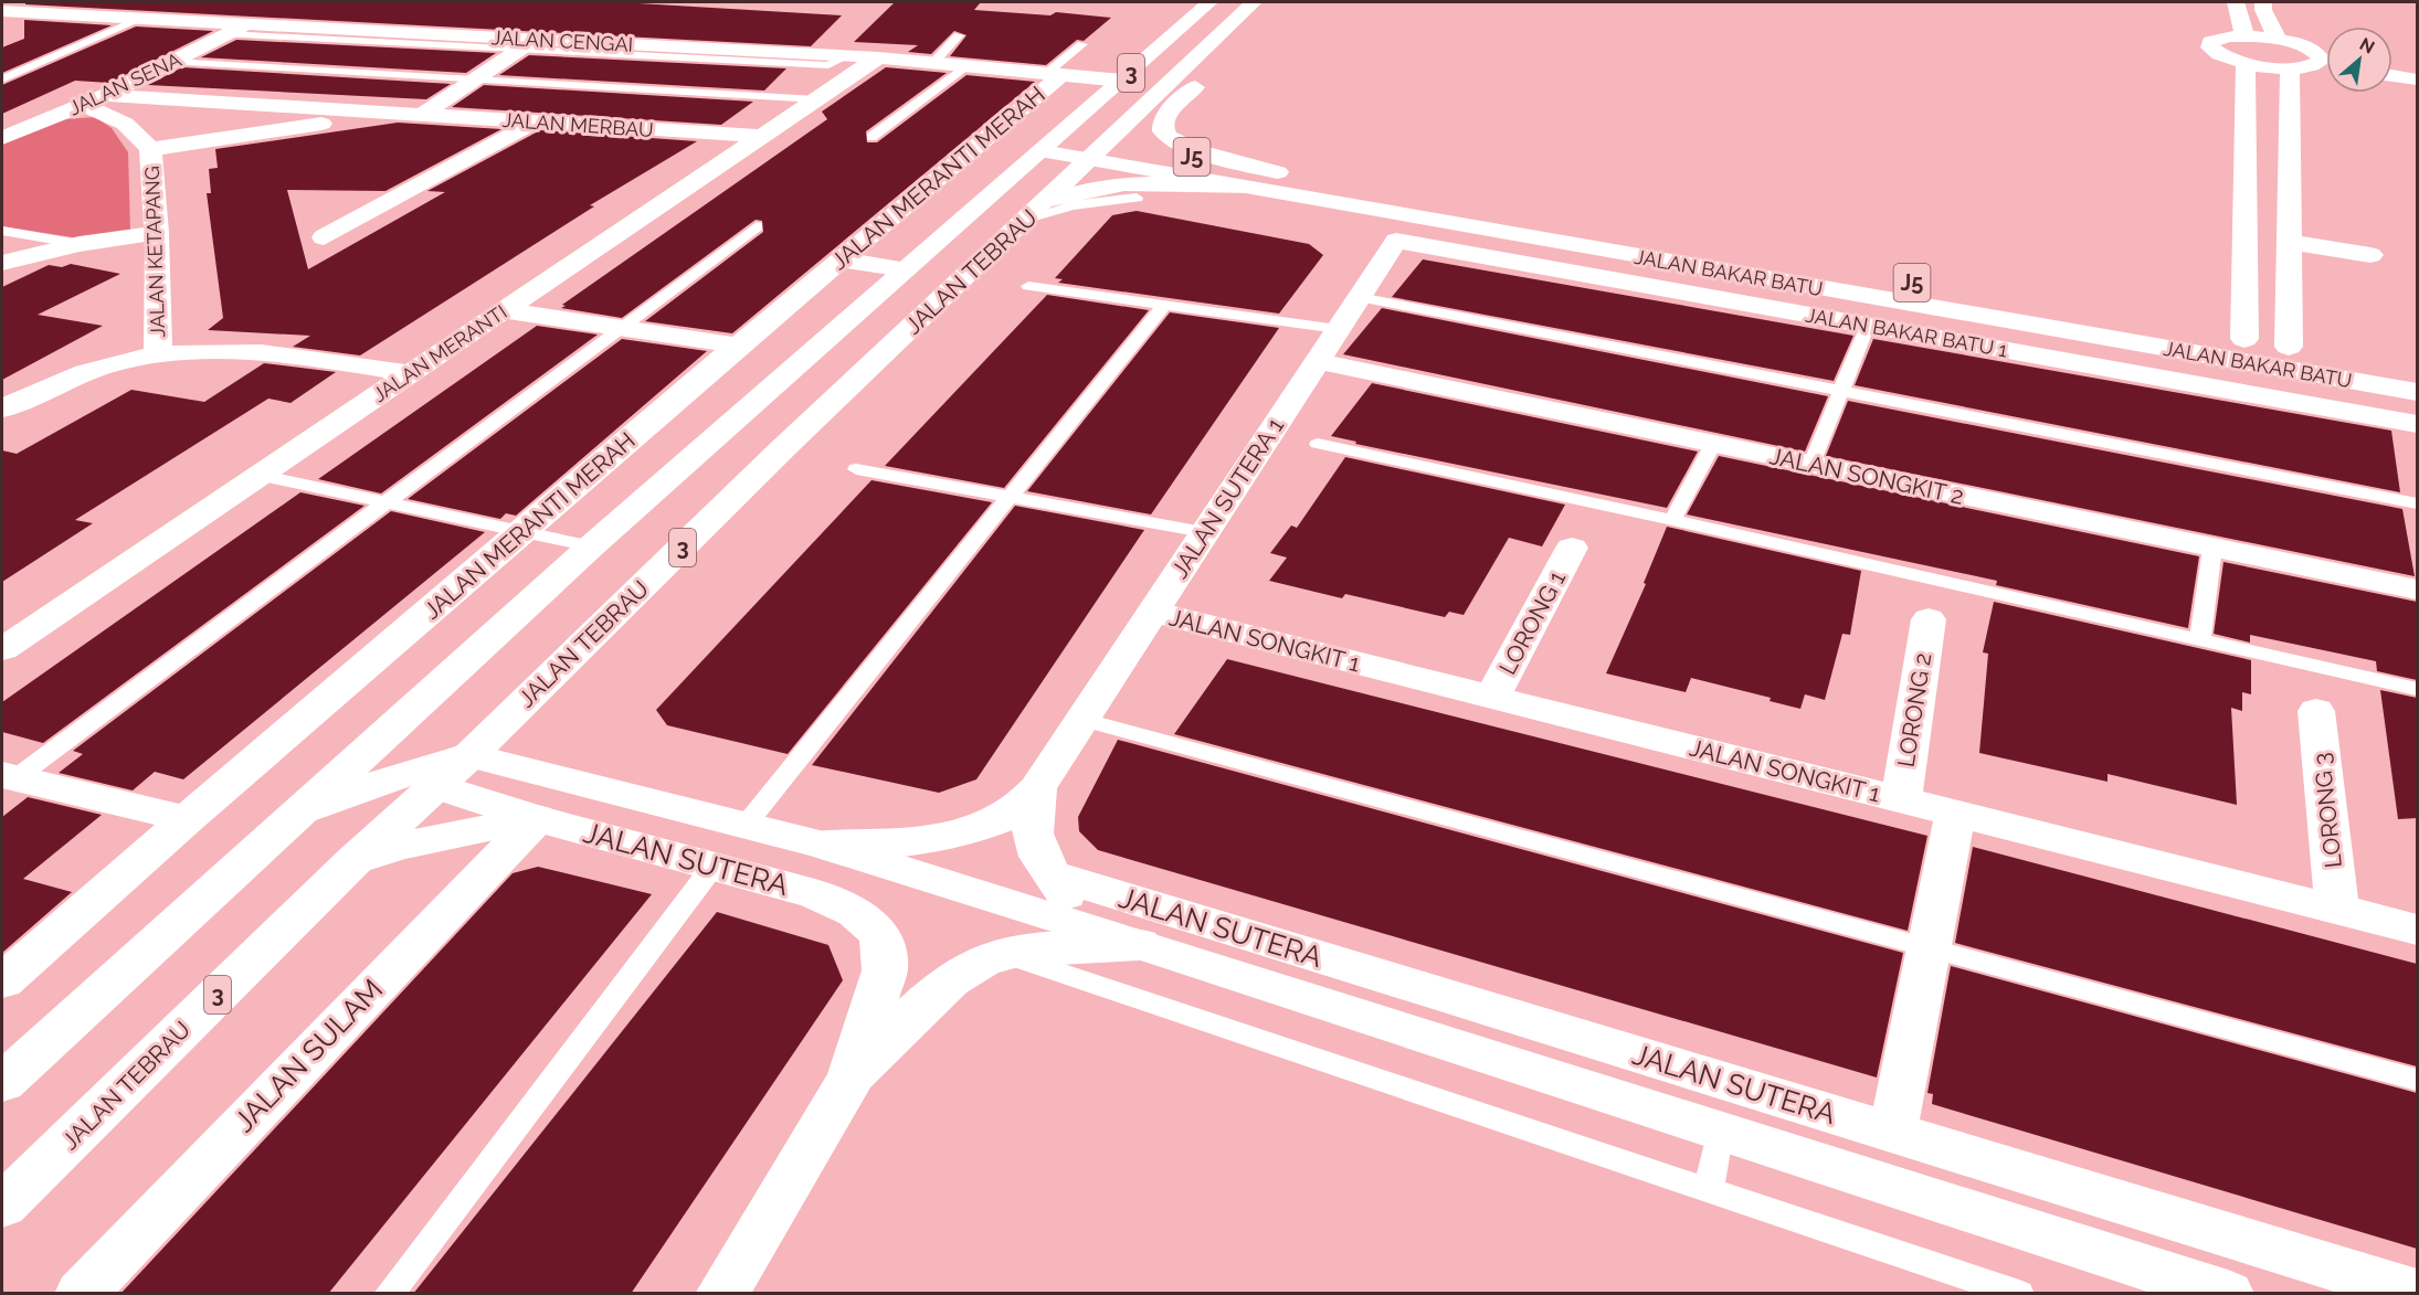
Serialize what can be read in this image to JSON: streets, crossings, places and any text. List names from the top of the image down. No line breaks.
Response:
{"streets":{"main road":["JALAN CENGAI","3","JALAN SENA","JALAN MERBAU","J5","JALAN MERANTI MERAH","JALAN KETAPANG","JALAN TEBRAU","JALAN BAKAR BATU","JALAN BAKAR BATU 1","JALAN MERANTI","JALAN SONGKIT 2","JALAN SUTERA 1","LORONG 1","JALAN SONGKIT 1","LORONG 2","LORONG 3","JALAN SUTERA","JALAN SULAM"]},"crossings":[["JALAN CENGAI","JALAN SENA"],["JALAN CENGAI","JALAN MERANTI MERAH"],["JALAN CENGAI","JALAN TEBRAU"],["JALAN CENGAI","JALAN MERANTI"],["JALAN SENA","JALAN MERBAU"],["JALAN SENA","JALAN KETAPANG"],["JALAN MERBAU","JALAN KETAPANG"],["JALAN MERBAU","JALAN MERANTI"],["JALAN TEBRAU","JALAN BAKAR BATU"],["JALAN TEBRAU","JALAN SUTERA"],["JALAN BAKAR BATU 1","JALAN SUTERA 1"],["JALAN SONGKIT 2","JALAN SUTERA 1"],["JALAN SUTERA 1","JALAN SONGKIT 1"],["JALAN SUTERA 1","JALAN SUTERA"],["LORONG 1","JALAN SONGKIT 1"],["JALAN SONGKIT 1","LORONG 2"],["JALAN SONGKIT 1","LORONG 3"],["JALAN SUTERA","JALAN SULAM"]],"north":"top right"}
